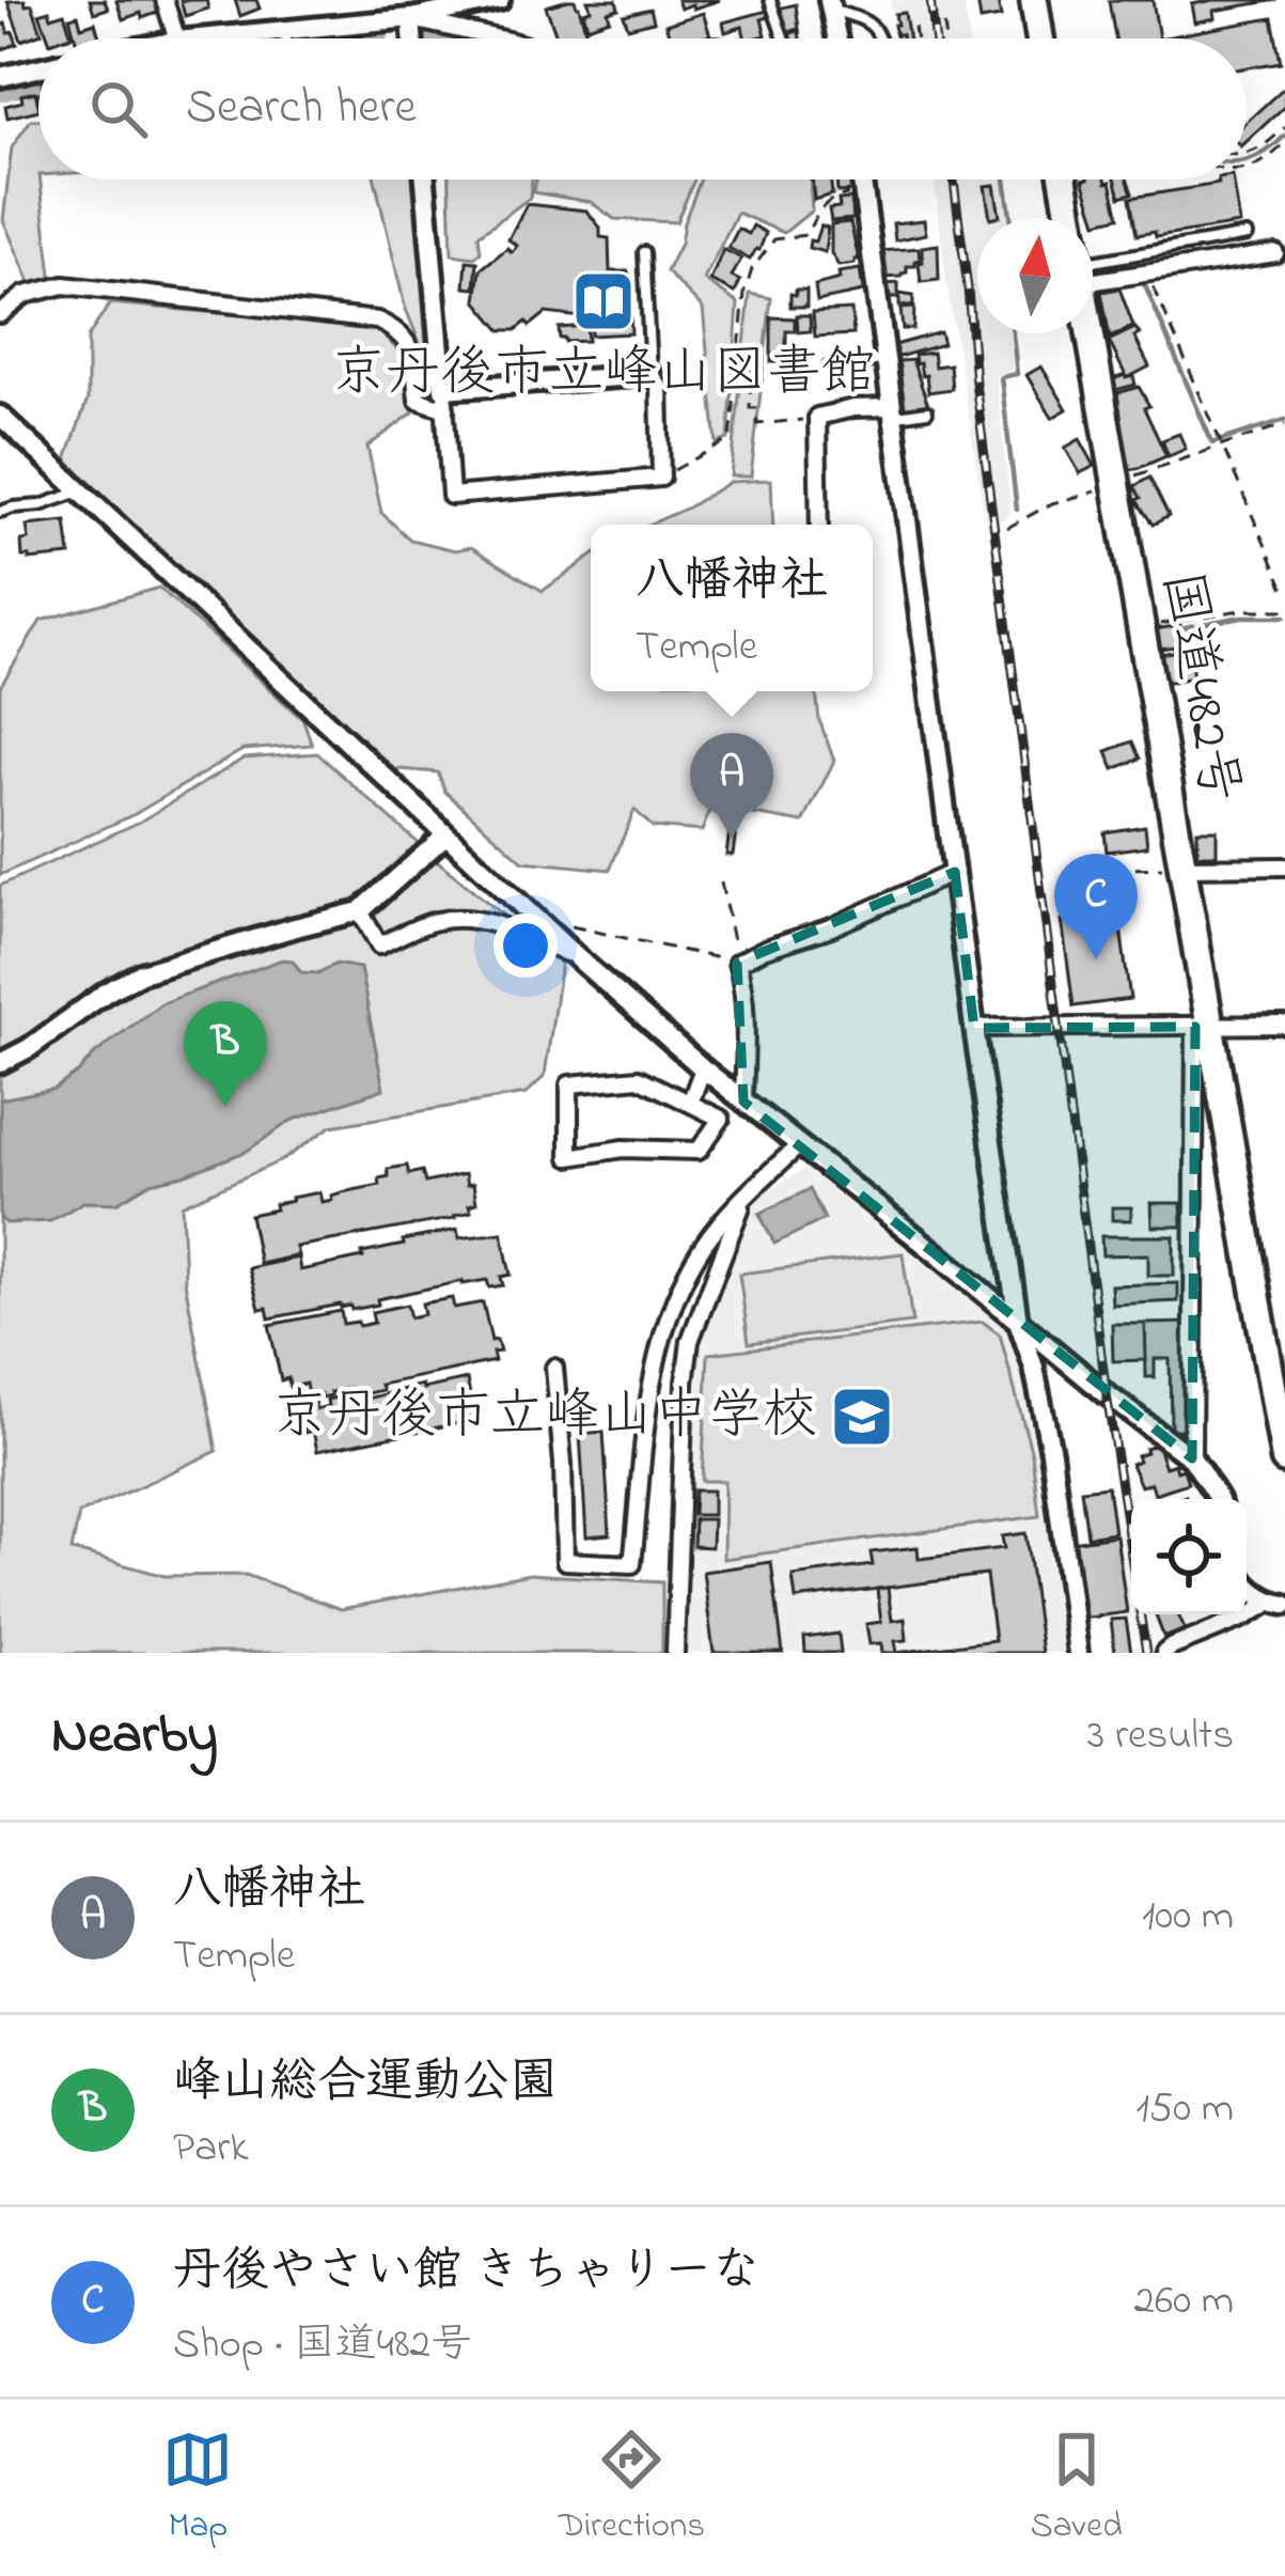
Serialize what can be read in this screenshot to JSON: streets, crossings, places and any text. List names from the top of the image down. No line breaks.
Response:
{"streets":{"highway":["国道482号"]},"places":{"library":["京丹後市立峰山図書館"],"school or university":["京丹後市立峰山中学校"]},"north":"top","page":{"search":"Search here","popup":["八幡神社","Temple"],"pins":["A","C","B"],"heading":["Nearby","3 results"],"list":[{"mark":"A","name":"八幡神社","note":"Temple","value":"100 m"},{"mark":"B","name":"峰山総合運動公園","note":"Park","value":"150 m"},{"mark":"C","name":"丹後やさい館 きちゃりーな","note":"Shop · 国道482号","value":"260 m"}],"nav":["Map","Directions","Saved"]}}
